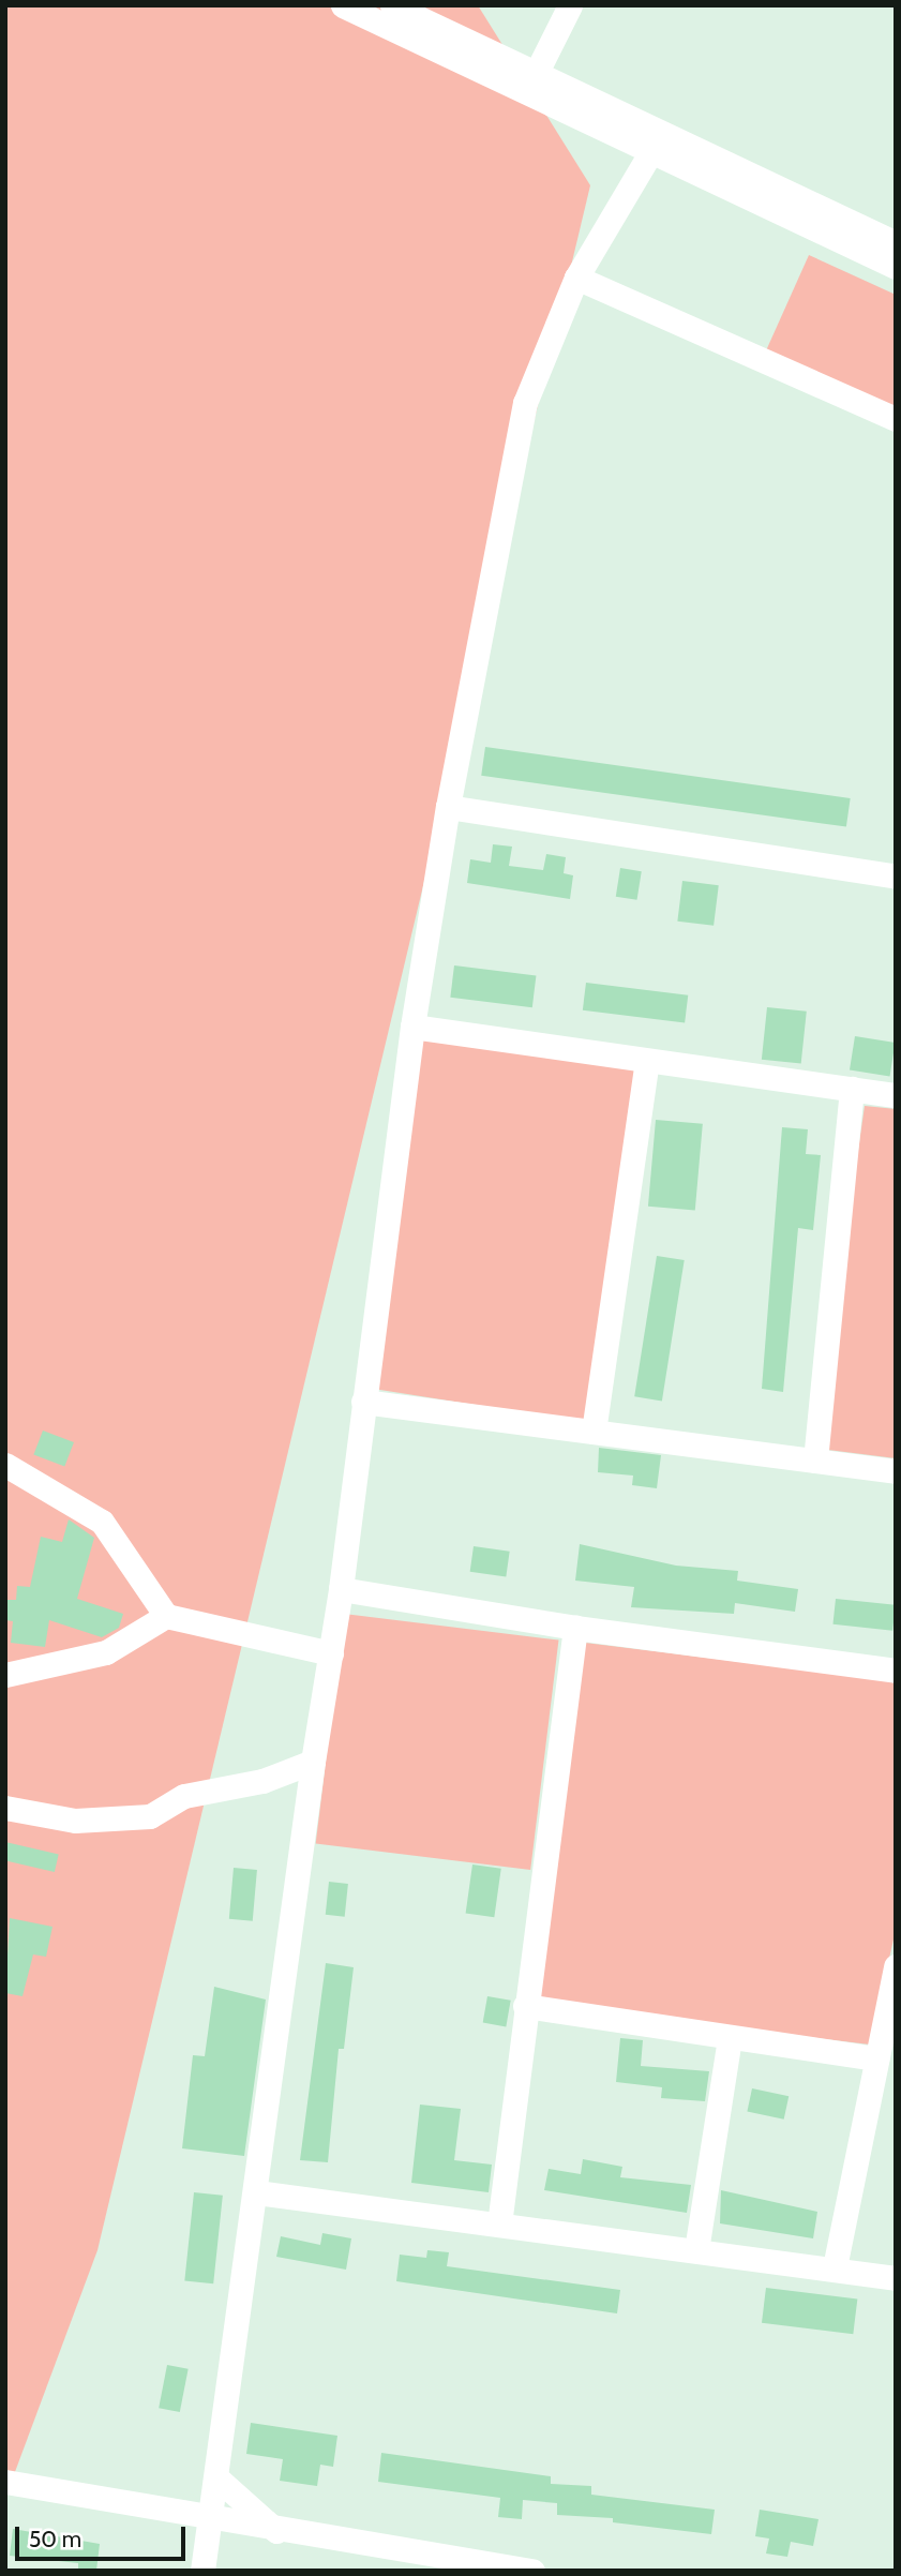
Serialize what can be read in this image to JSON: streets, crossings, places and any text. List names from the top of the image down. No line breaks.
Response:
{"scale_bar":"50 m"}
